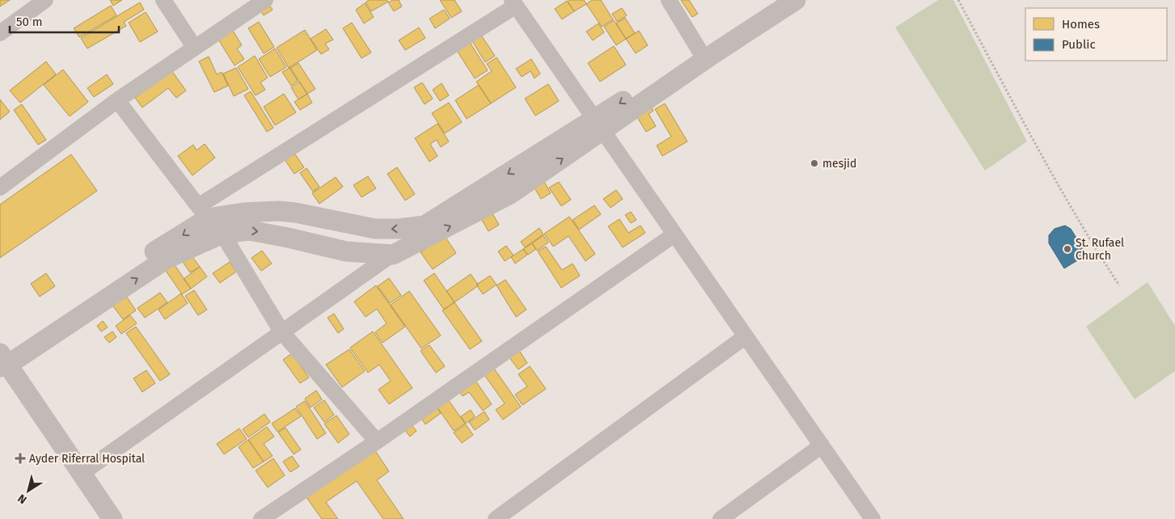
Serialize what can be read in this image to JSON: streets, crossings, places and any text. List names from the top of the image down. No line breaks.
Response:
{"places":{"other":["mesjid","St. Rufael Church"],"health":["Ayder Riferral Hospital"]},"legend":["Homes","Public"],"scale_bar":"50 m","north":"bottom left"}
